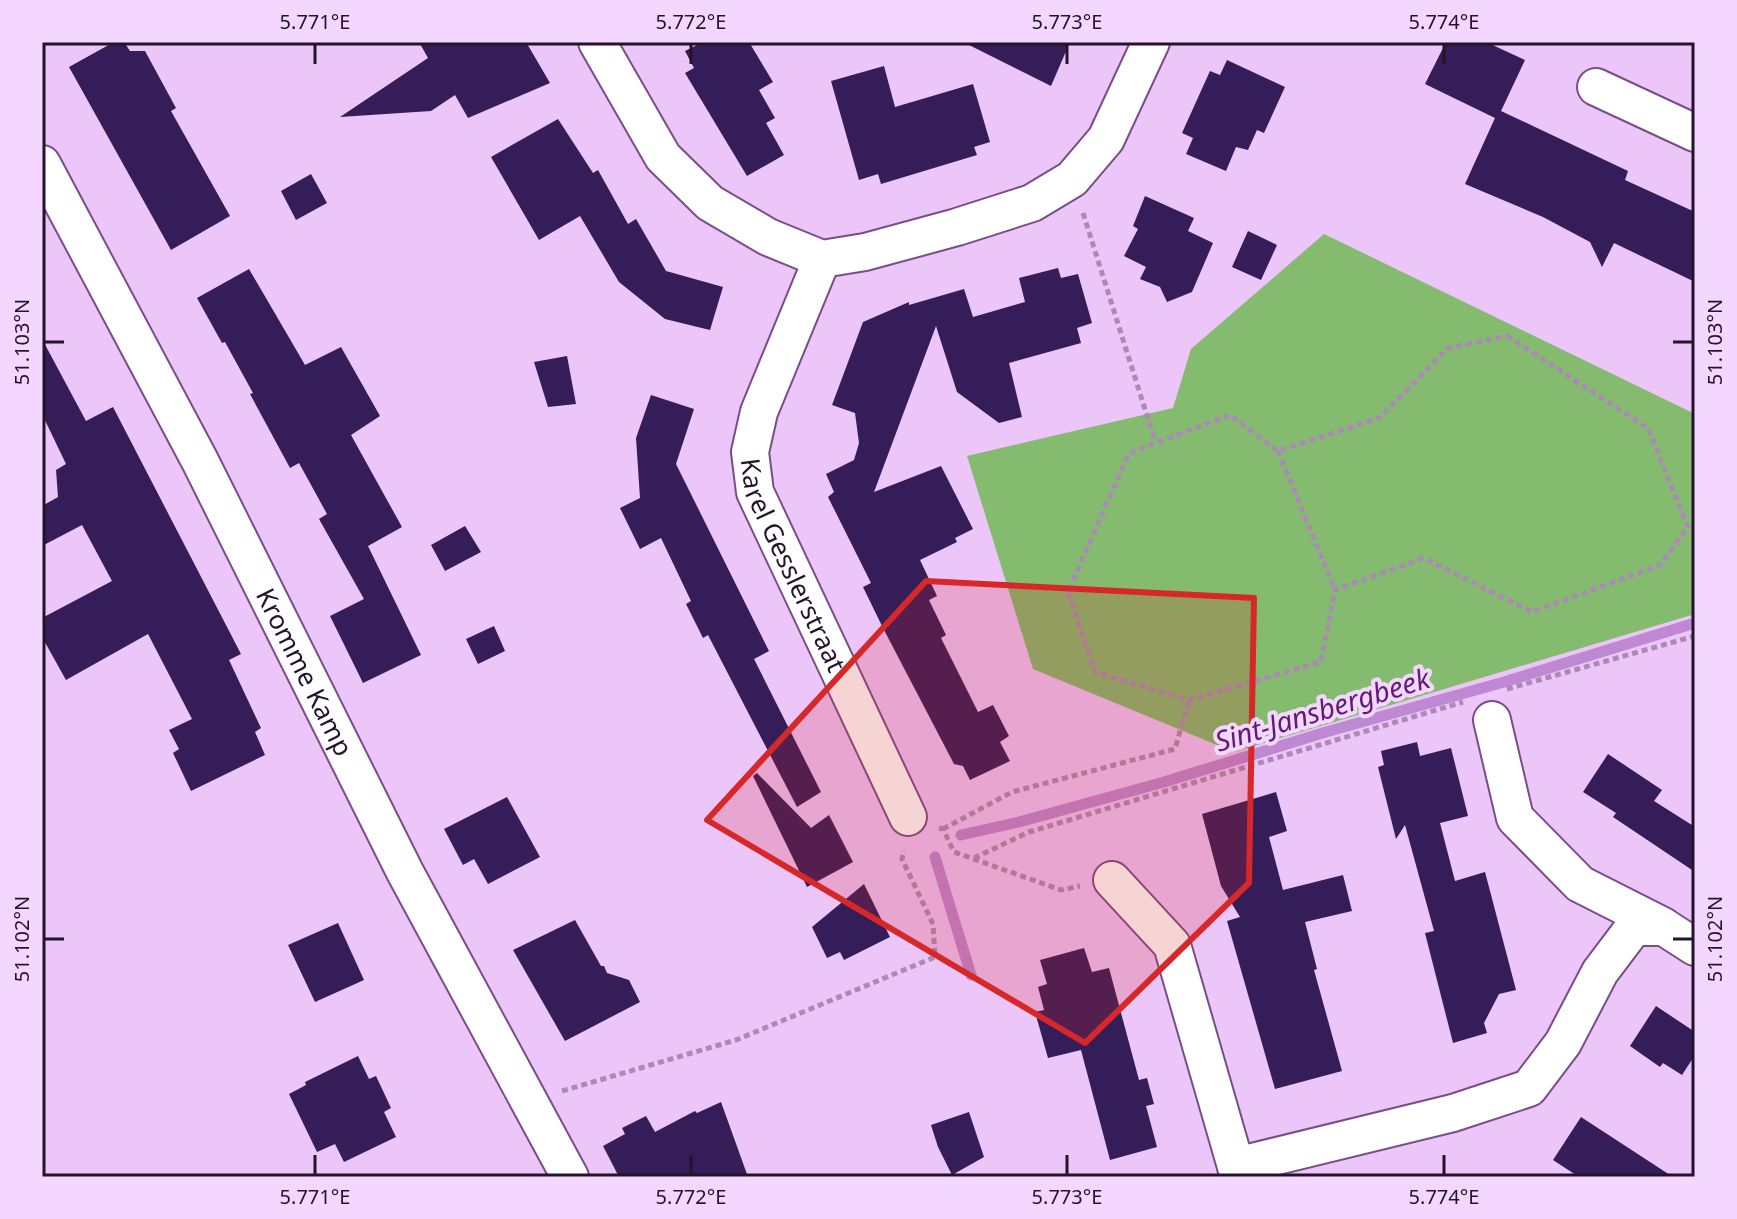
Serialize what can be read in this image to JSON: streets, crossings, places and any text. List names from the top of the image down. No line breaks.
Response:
{"streets":{"street":["Karel Gesslerstraat","Kromme Kamp"]},"water":["Sint-Jansbergbeek"],"coordinates":["5.771°E","5.772°E","5.773°E","5.774°E","51.103°N","51.102°N"]}
